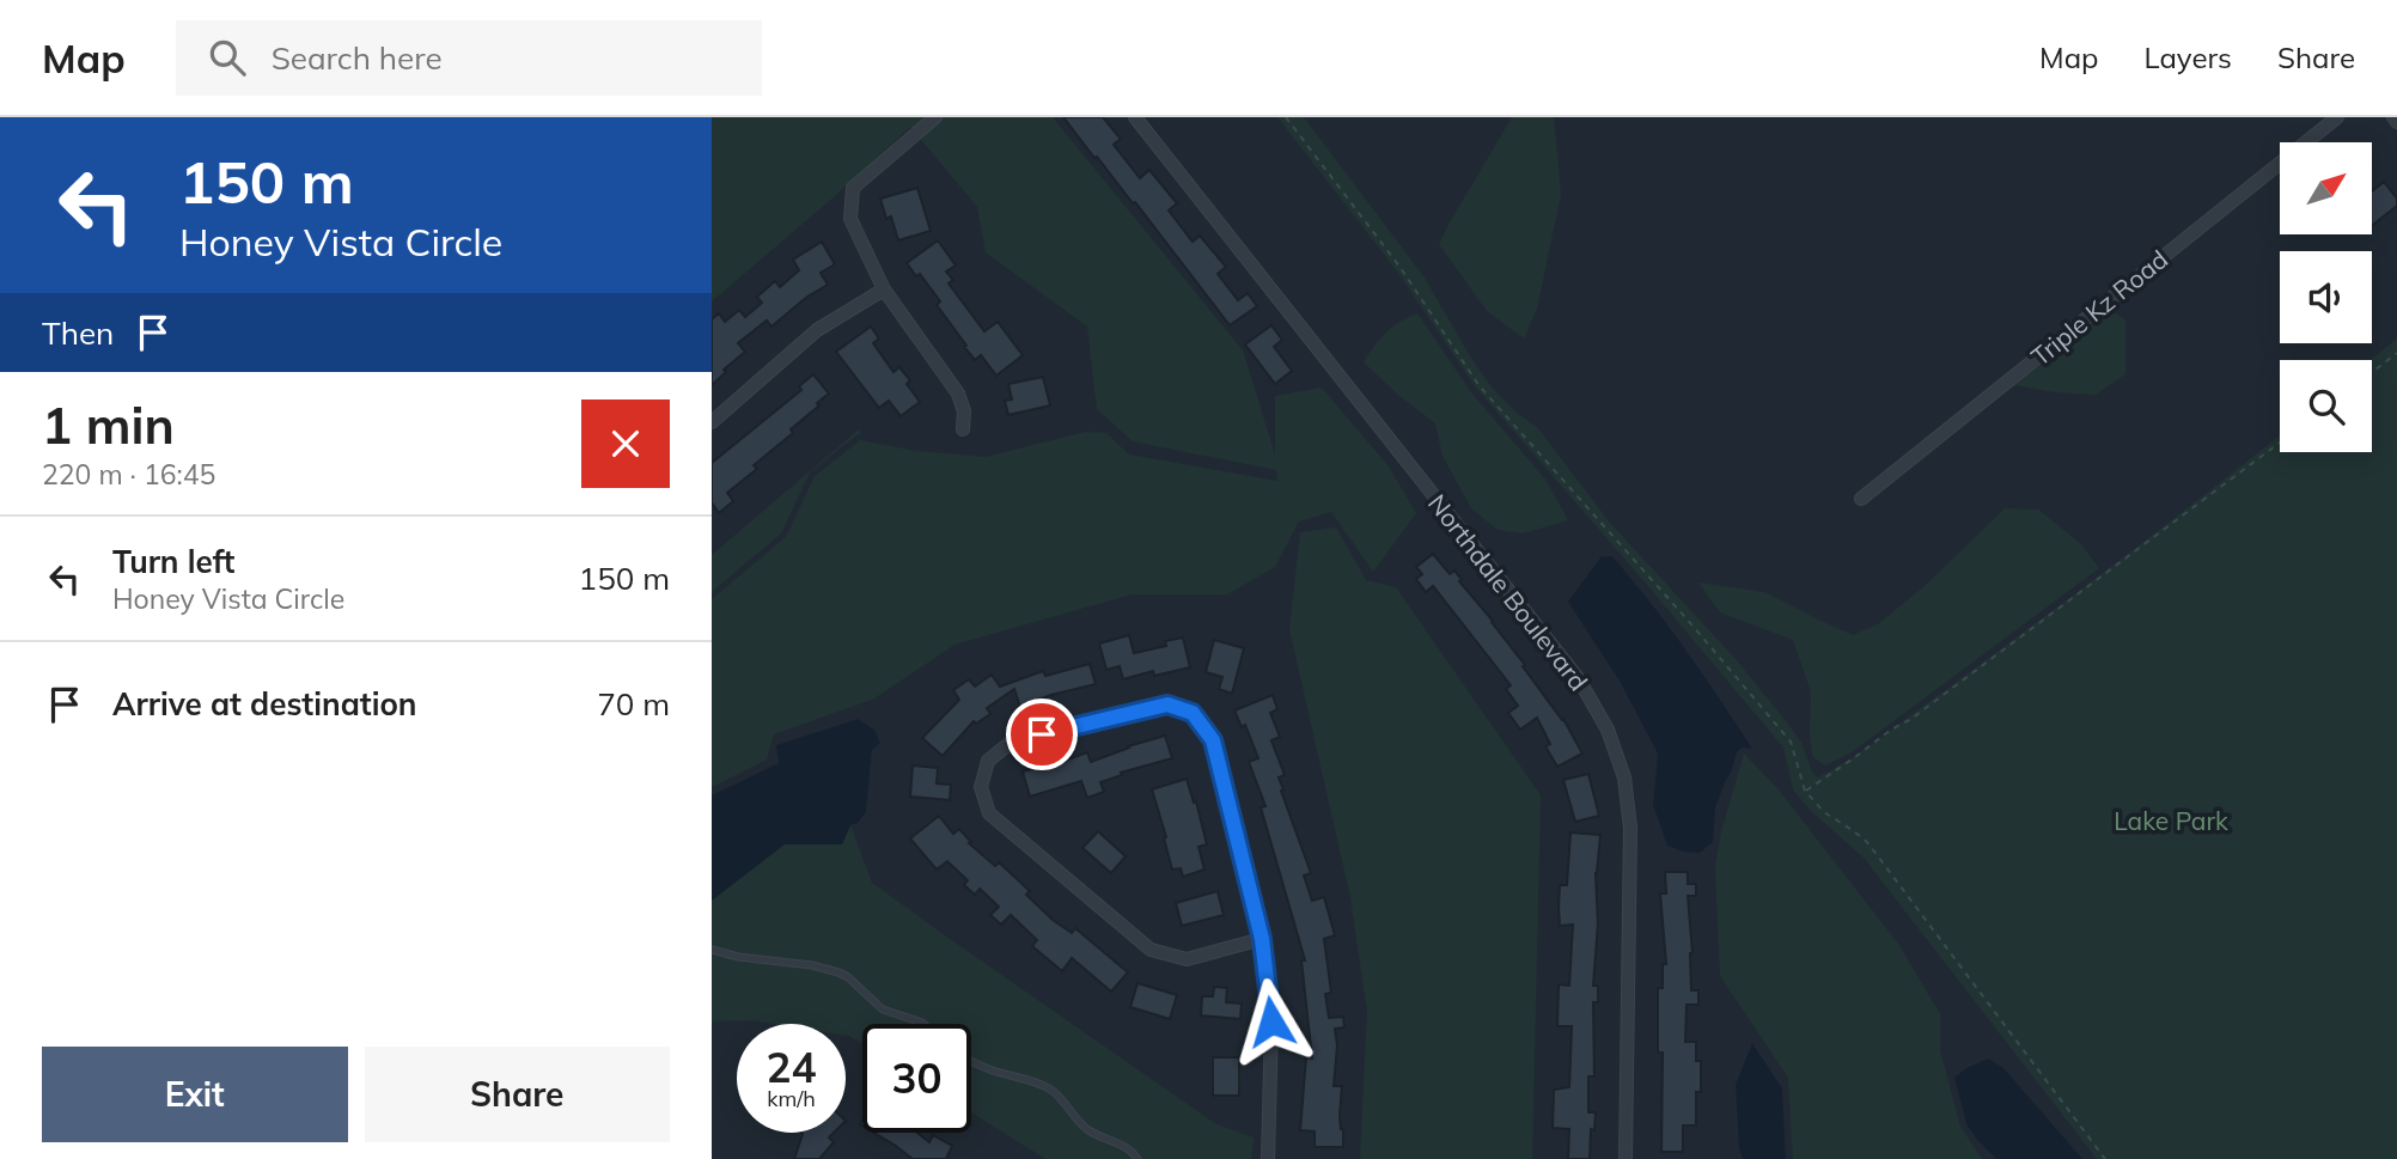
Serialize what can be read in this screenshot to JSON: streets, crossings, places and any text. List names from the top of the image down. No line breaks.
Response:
{"streets":{"street":["Triple Kz Road","Northdale Boulevard"]},"parks":["Lake Park"],"north":"top right","page":{"header":"Map","search":"Search here","nav":["Map","Layers","Share"],"turn":["150 m","Honey Vista Circle"],"then":"Then","heading":["1 min","220 m · 16:45"],"list":[{"name":"Turn left","note":"Honey Vista Circle","value":"150 m"},{"name":"Arrive at destination","value":"70 m"}],"speed":"24 km/h","limit":"30","buttons":["Exit","Share"]}}
